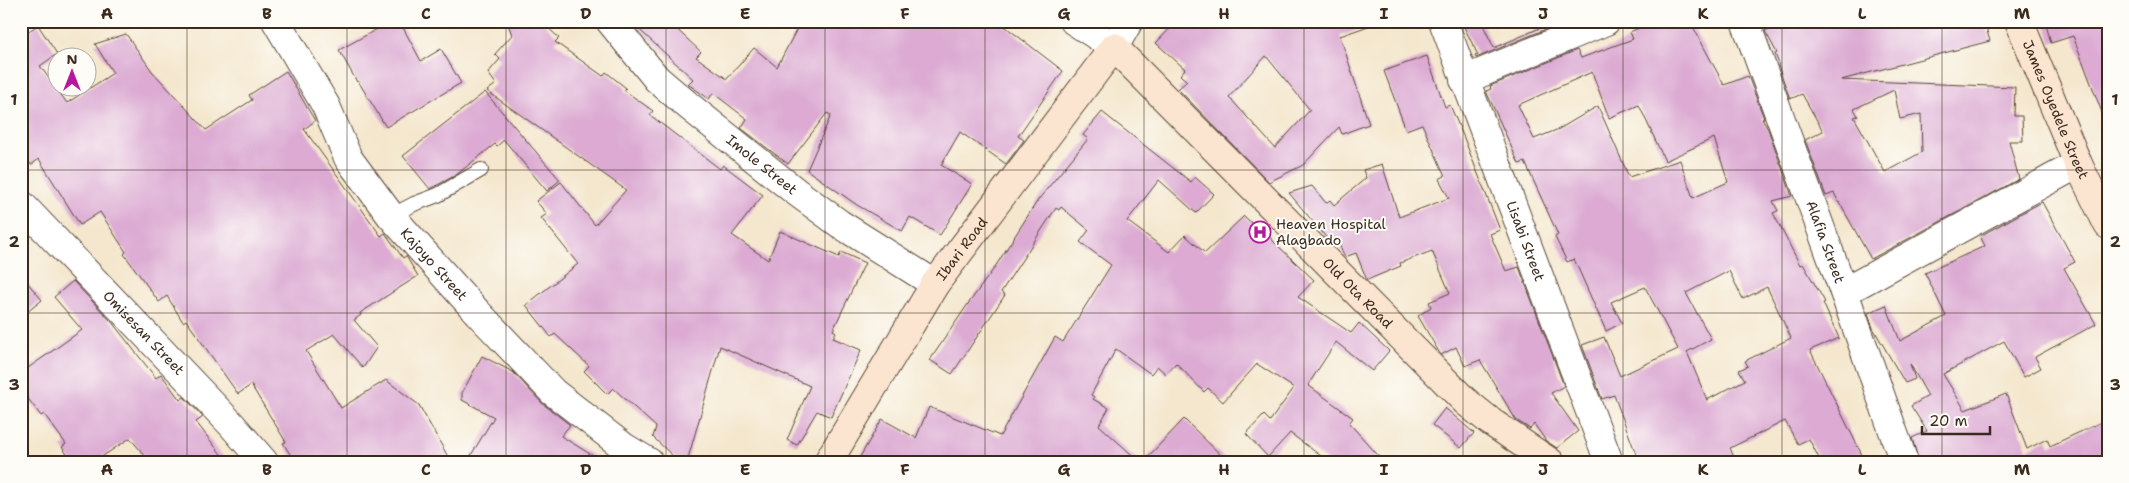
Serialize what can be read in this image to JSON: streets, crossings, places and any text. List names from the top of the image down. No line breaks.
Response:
{"streets":{"street":["James Oyedele Street","Imole Street","Alafia Street","Lisabi Street","Ibari Road","Kajoyo Street","Old Ota Road","Omisesan Street"]},"crossings":[["Imole Street","Ibari Road"],["Ibari Road","Old Ota Road"]],"places":{"hospital":["Heaven Hospital Alagbado"]},"scale_bar":"20 m","north":"top","grid":{"columns":["A","B","C","D","E","F","G","H","I","J","K","L","M"],"rows":["1","2","3"]}}
